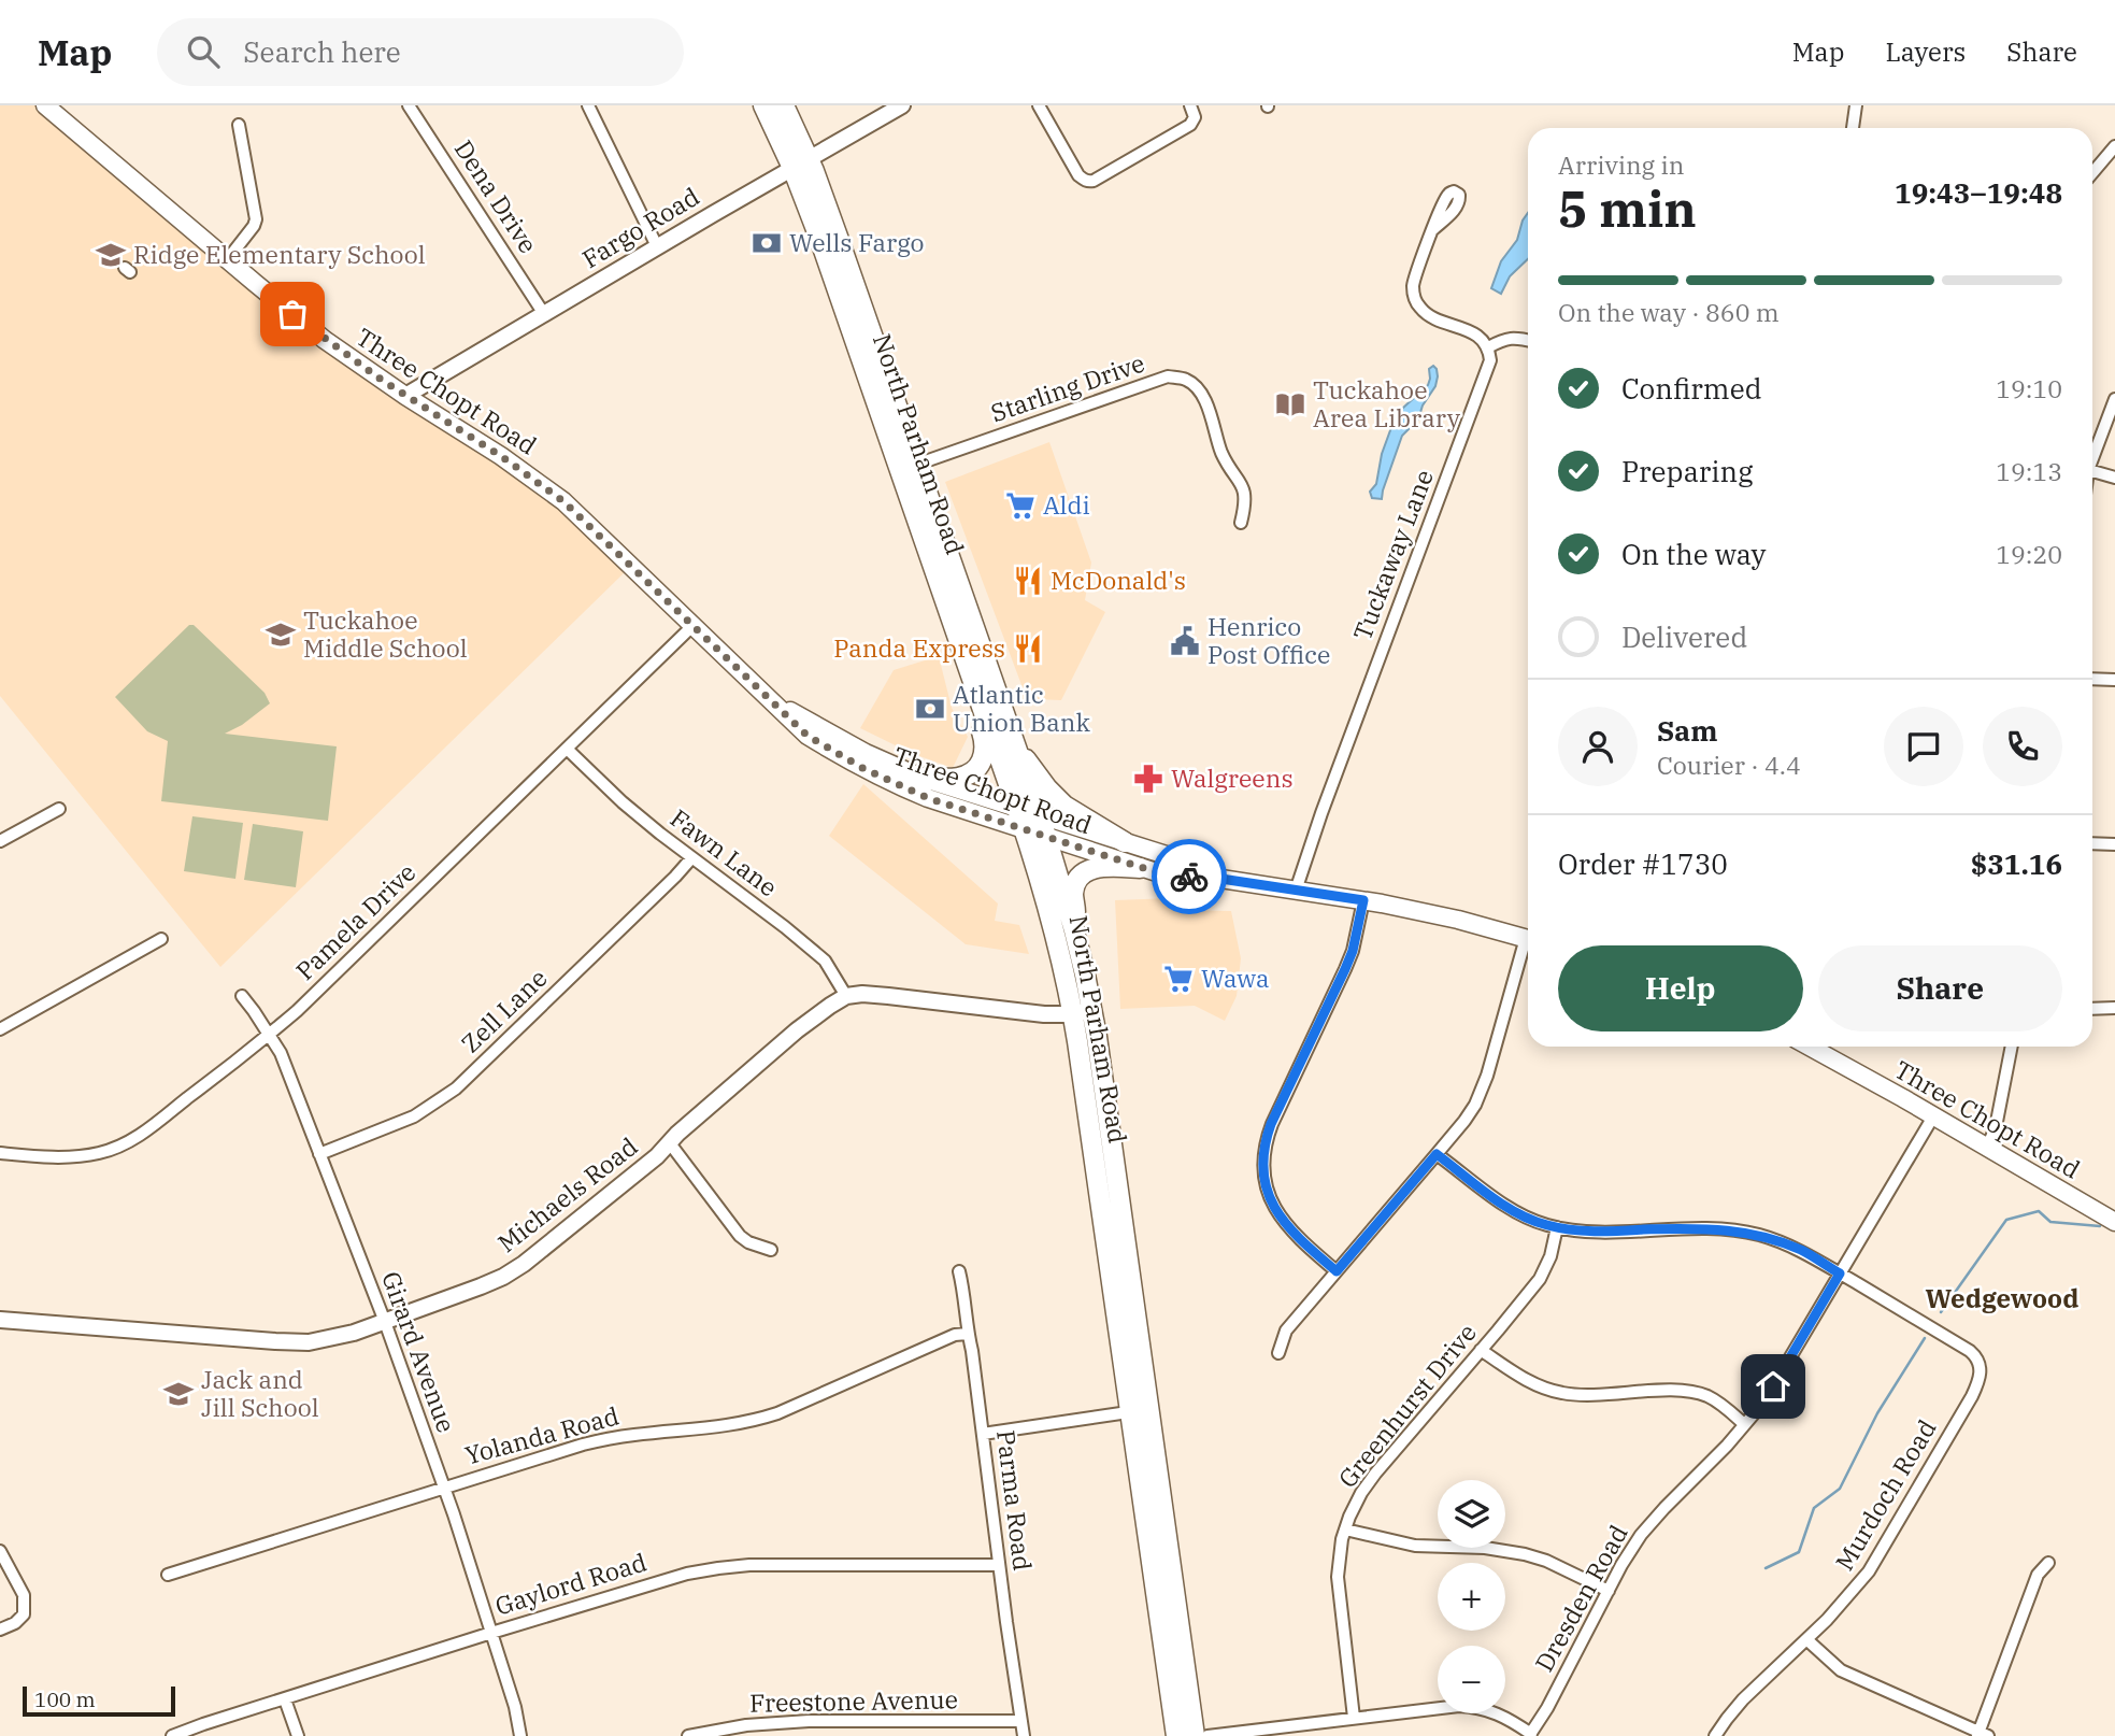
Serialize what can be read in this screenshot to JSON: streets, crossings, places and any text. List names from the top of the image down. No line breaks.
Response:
{"streets":{"highway":["North Parham Road"],"main road":["Three Chopt Road"],"street":["Dena Drive","Fargo Road","Starling Drive","Tuckaway Lane","Fawn Lane","Pamela Drive","Zell Lane","Michaels Road","Girard Avenue","Greenhurst Drive","Yolanda Road","Murdoch Road","Parma Road","Gaylord Road","Dresden Road","Freestone Avenue"]},"crossings":[["Dena Drive","Fargo Road"],["Fargo Road","Three Chopt Road"],["Fargo Road","North Parham Road"],["Starling Drive","North Parham Road"],["Three Chopt Road","North Parham Road"],["Three Chopt Road","Tuckaway Lane"],["Three Chopt Road","Pamela Drive"],["Three Chopt Road","Dresden Road"],["Fawn Lane","Pamela Drive"],["Fawn Lane","Zell Lane"],["Fawn Lane","Michaels Road"],["Pamela Drive","Girard Avenue"],["Zell Lane","Girard Avenue"],["Michaels Road","Girard Avenue"],["Girard Avenue","Yolanda Road"],["Girard Avenue","Gaylord Road"],["Yolanda Road","Parma Road"],["Murdoch Road","Dresden Road"],["Parma Road","Gaylord Road"],["Parma Road","Freestone Avenue"]],"districts":["Wedgewood"],"places":{"bank":["Wells Fargo","Atlantic Union Bank"],"school or university":["Ridge Elementary School","Tuckahoe Middle School","Jack and Jill School"],"library":["Tuckahoe Area Library"],"supermarket":["Aldi","Wawa"],"restaurant":["McDonald's","Panda Express"],"public building":["Henrico Post Office"],"pharmacy":["Walgreens"]},"scale_bar":"100 m","page":{"header":"Map","search":"Search here","nav":["Map","Layers","Share"],"heading":["5 min","Arriving in","19:43–19:48"],"panel":["Sam","Courier · 4.4","Order #1730","$31.16"],"bar":"On the way · 860 m","list":[["Confirmed","19:10"],["Preparing","19:13"],["On the way","19:20"],"Delivered"],"buttons":["Help","Share"],"map_buttons":["+","−"],"scale":"100 m"}}
